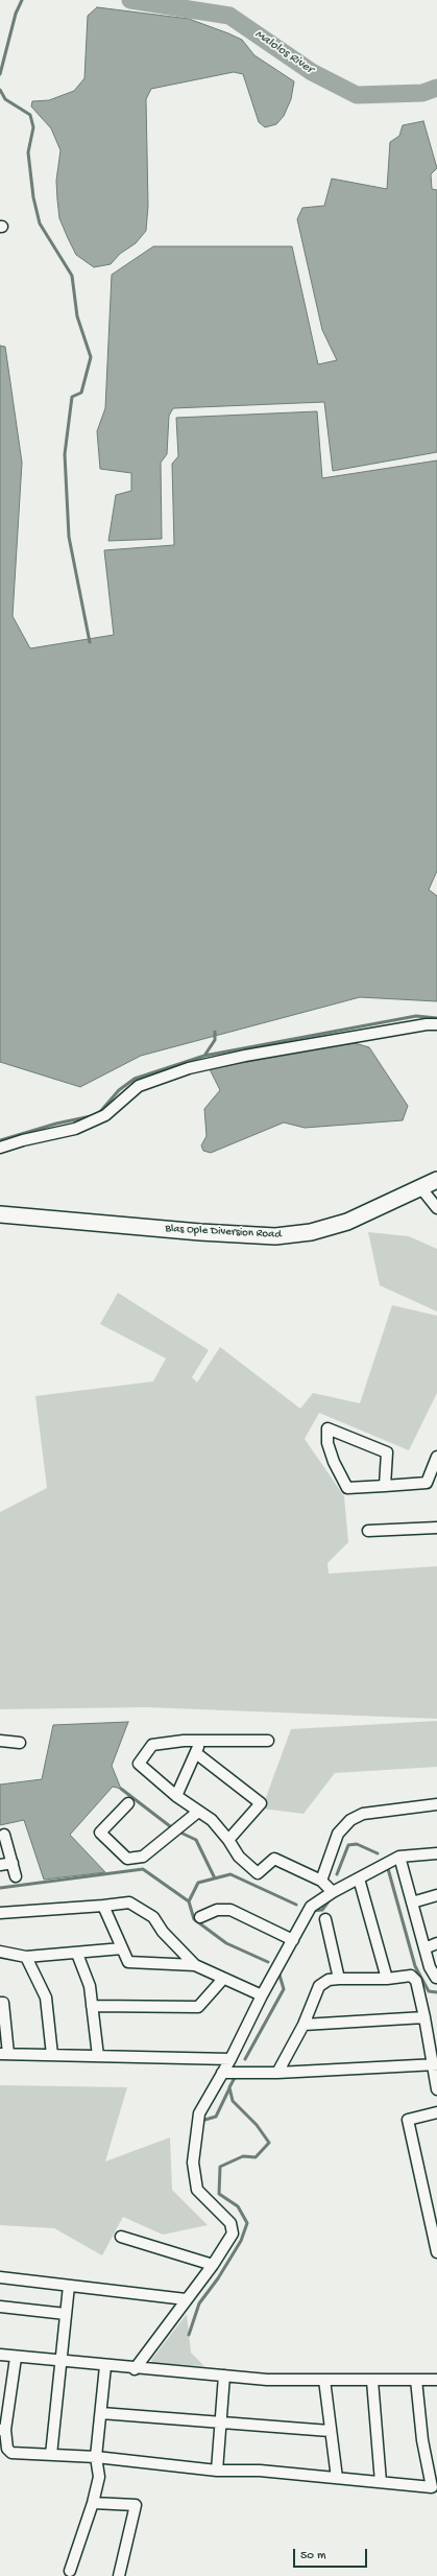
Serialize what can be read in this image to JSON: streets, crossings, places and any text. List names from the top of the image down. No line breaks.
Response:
{"streets":{"main road":["Blas Ople Diversion Road"]},"water":["Malolos River"],"scale_bar":"50 m"}
